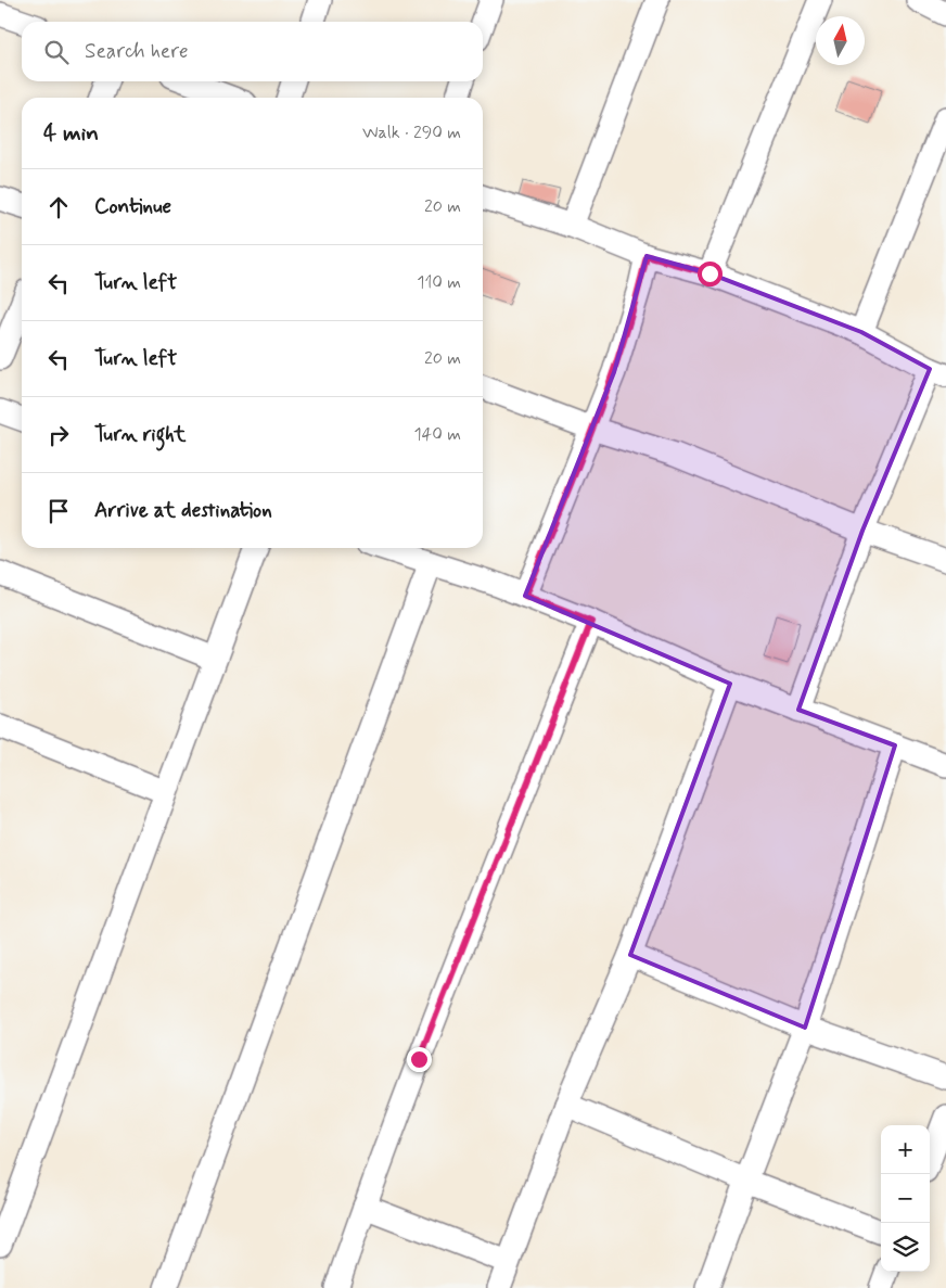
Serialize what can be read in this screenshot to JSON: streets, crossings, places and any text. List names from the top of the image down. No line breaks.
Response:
{"north":"top","page":{"search":"Search here","heading":["4 min","Walk · 290 m"],"list":[["Continue","20 m"],["Turn left","110 m"],["Turn left","20 m"],["Turn right","140 m"],"Arrive at destination"],"map_buttons":["+","−"]}}
